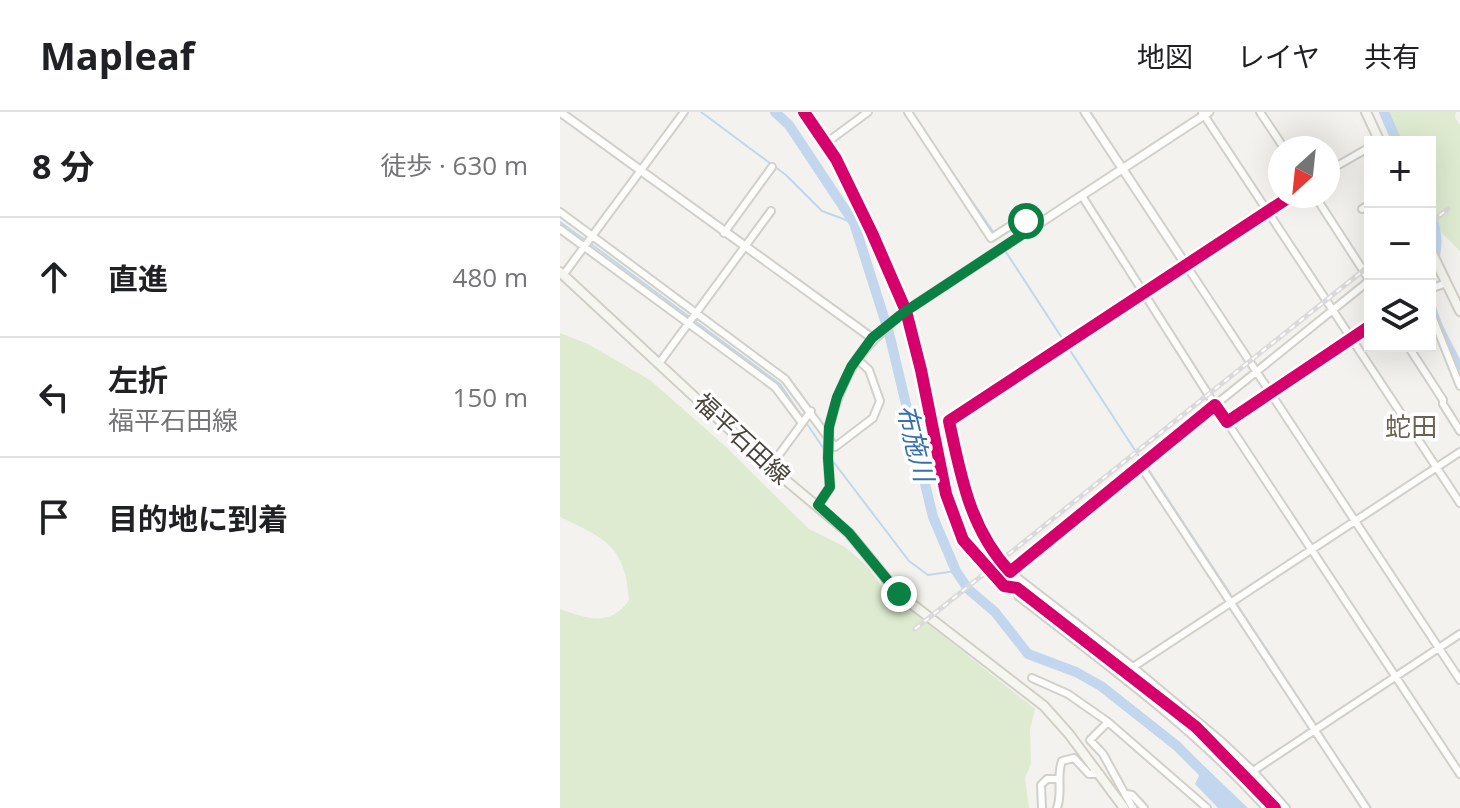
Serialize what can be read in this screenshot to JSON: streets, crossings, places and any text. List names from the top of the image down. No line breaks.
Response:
{"streets":{"main road":["福平石田線"]},"districts":["蛇田"],"water":["布施川"],"north":"bottom left","page":{"header":"Mapleaf","nav":["地図","レイヤ","共有"],"heading":["8 分","徒歩 · 630 m"],"map_buttons":["+","−"],"list":[["直進","480 m"],["左折","福平石田線","150 m"],"目的地に到着"]}}
